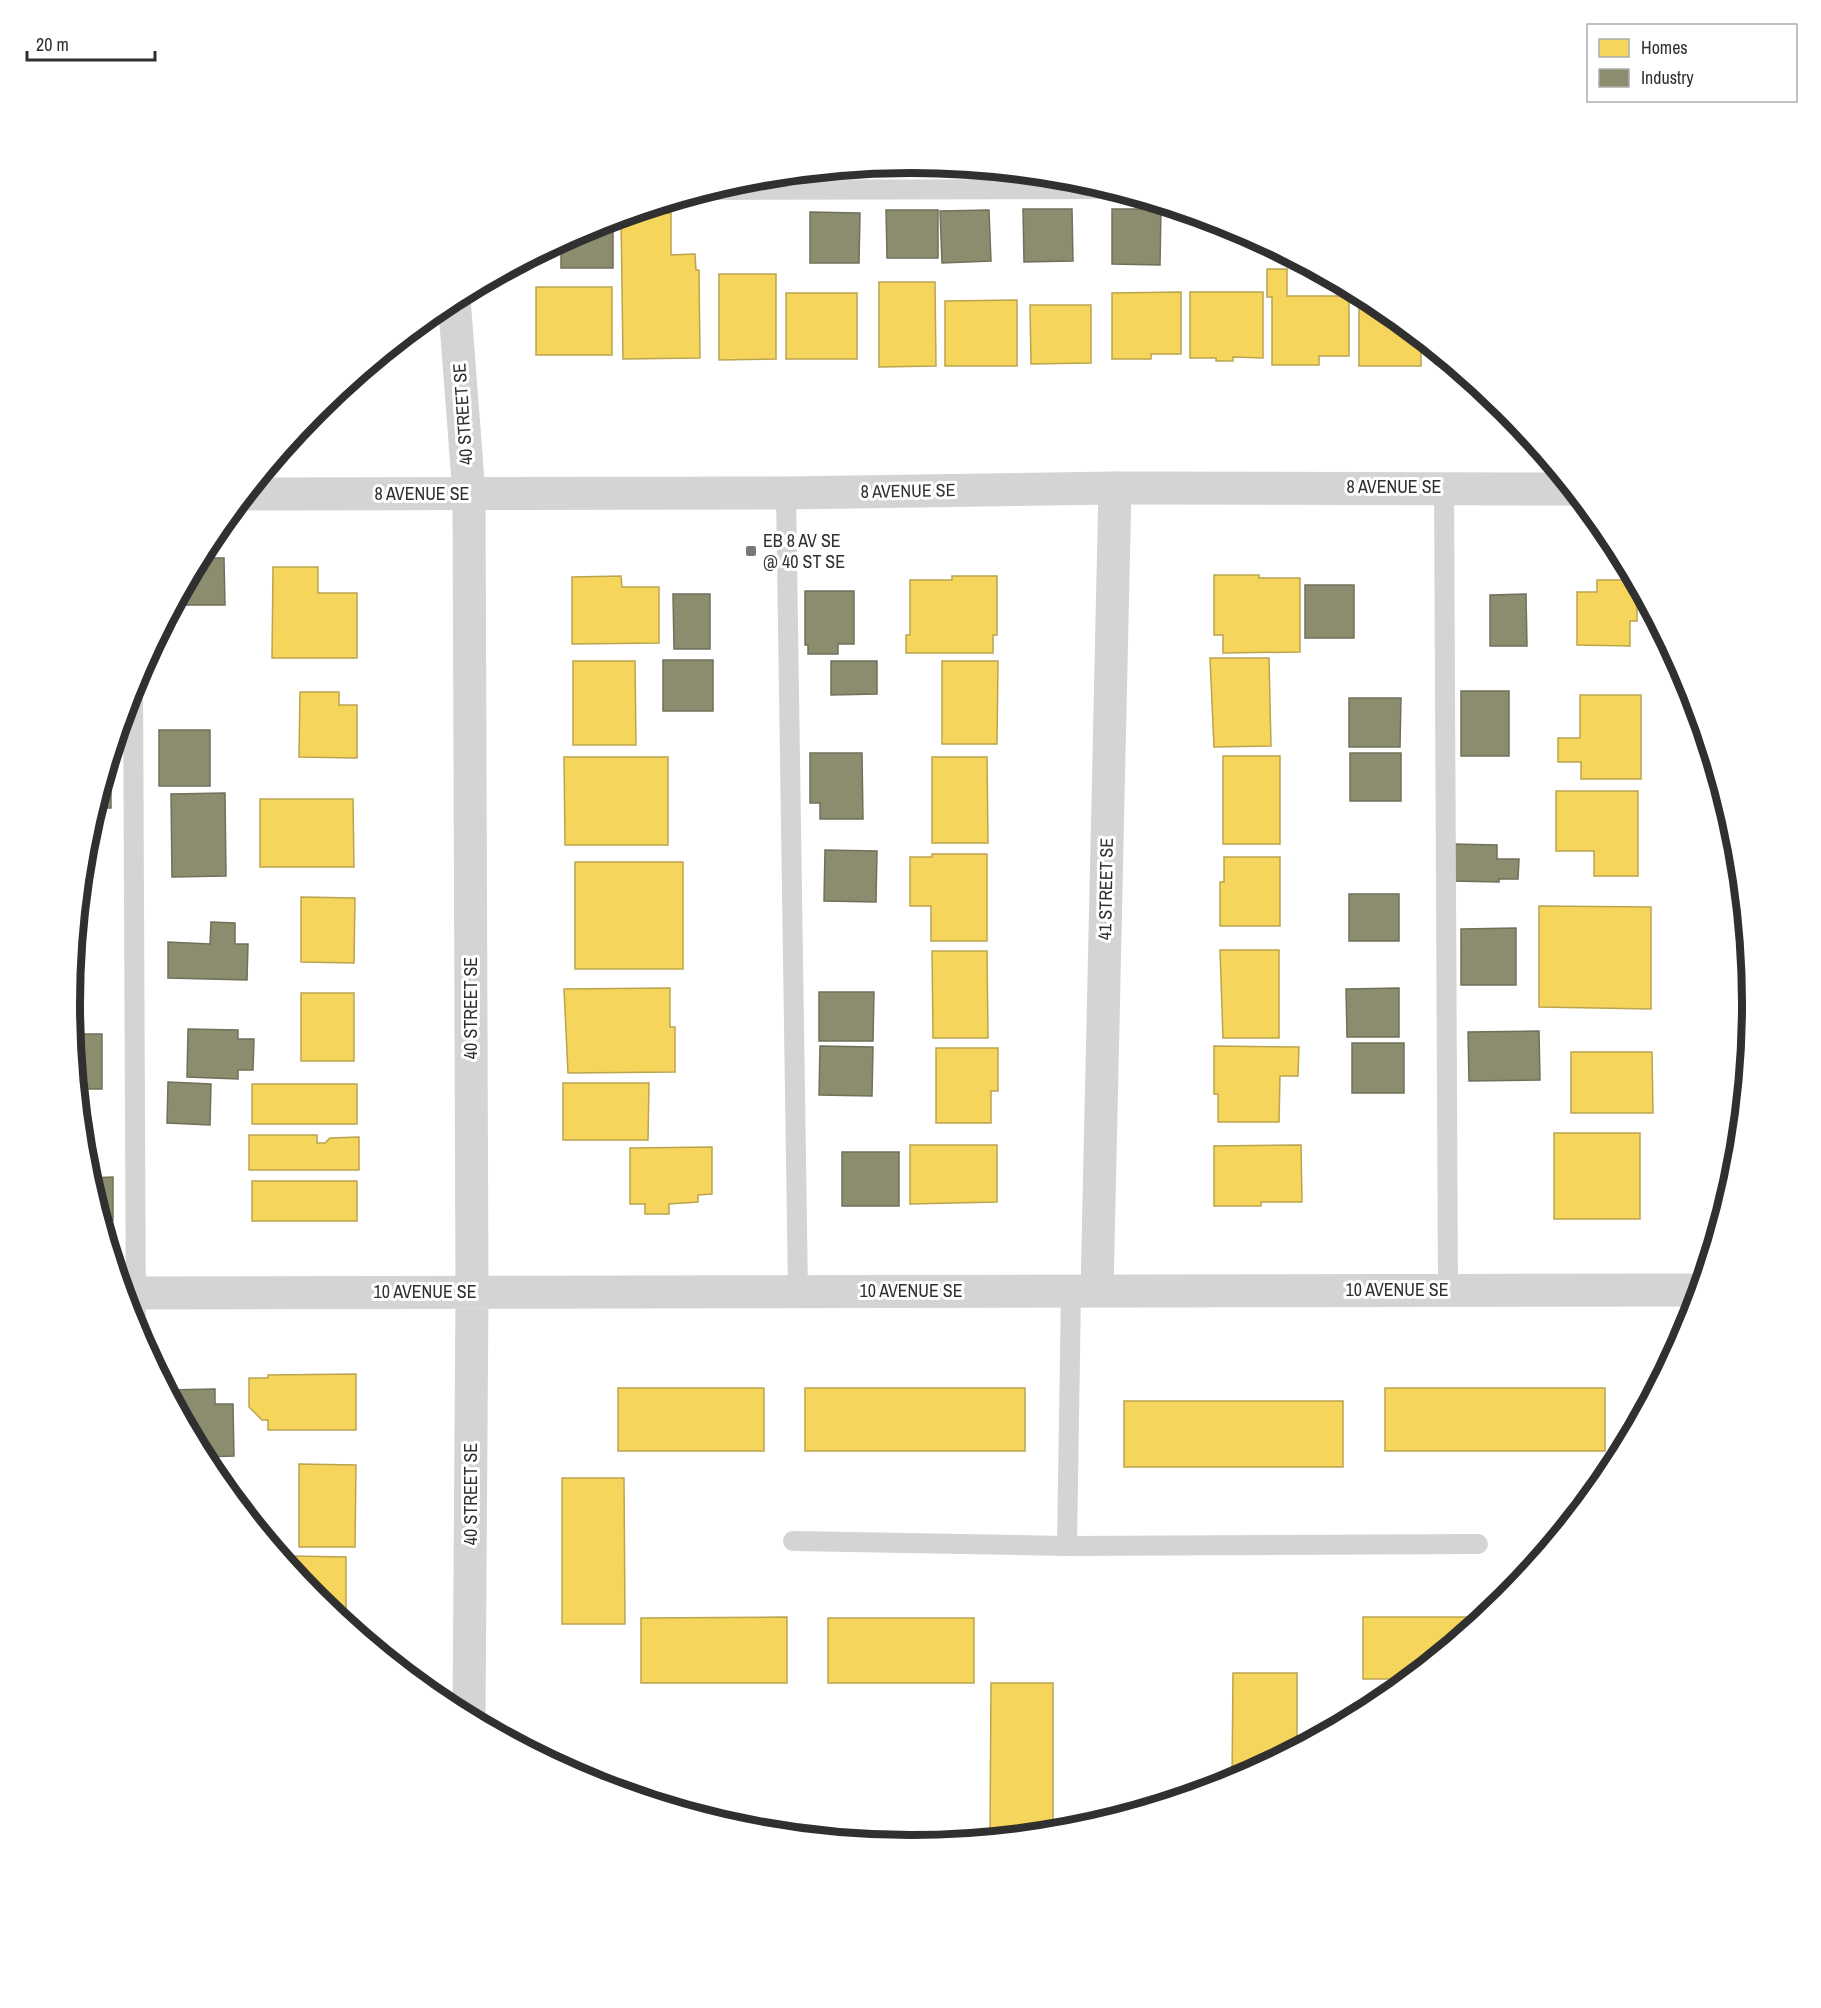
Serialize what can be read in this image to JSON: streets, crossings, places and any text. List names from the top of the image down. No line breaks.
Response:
{"streets":{"street":["40 STREET SE","8 AVENUE SE","41 STREET SE","10 AVENUE SE"]},"crossings":[["40 STREET SE","8 AVENUE SE"],["40 STREET SE","10 AVENUE SE"],["8 AVENUE SE","41 STREET SE"],["41 STREET SE","10 AVENUE SE"]],"places":{"transit":["EB 8 AV SE @ 40 ST SE"]},"legend":["Homes","Industry"],"scale_bar":"20 m"}
